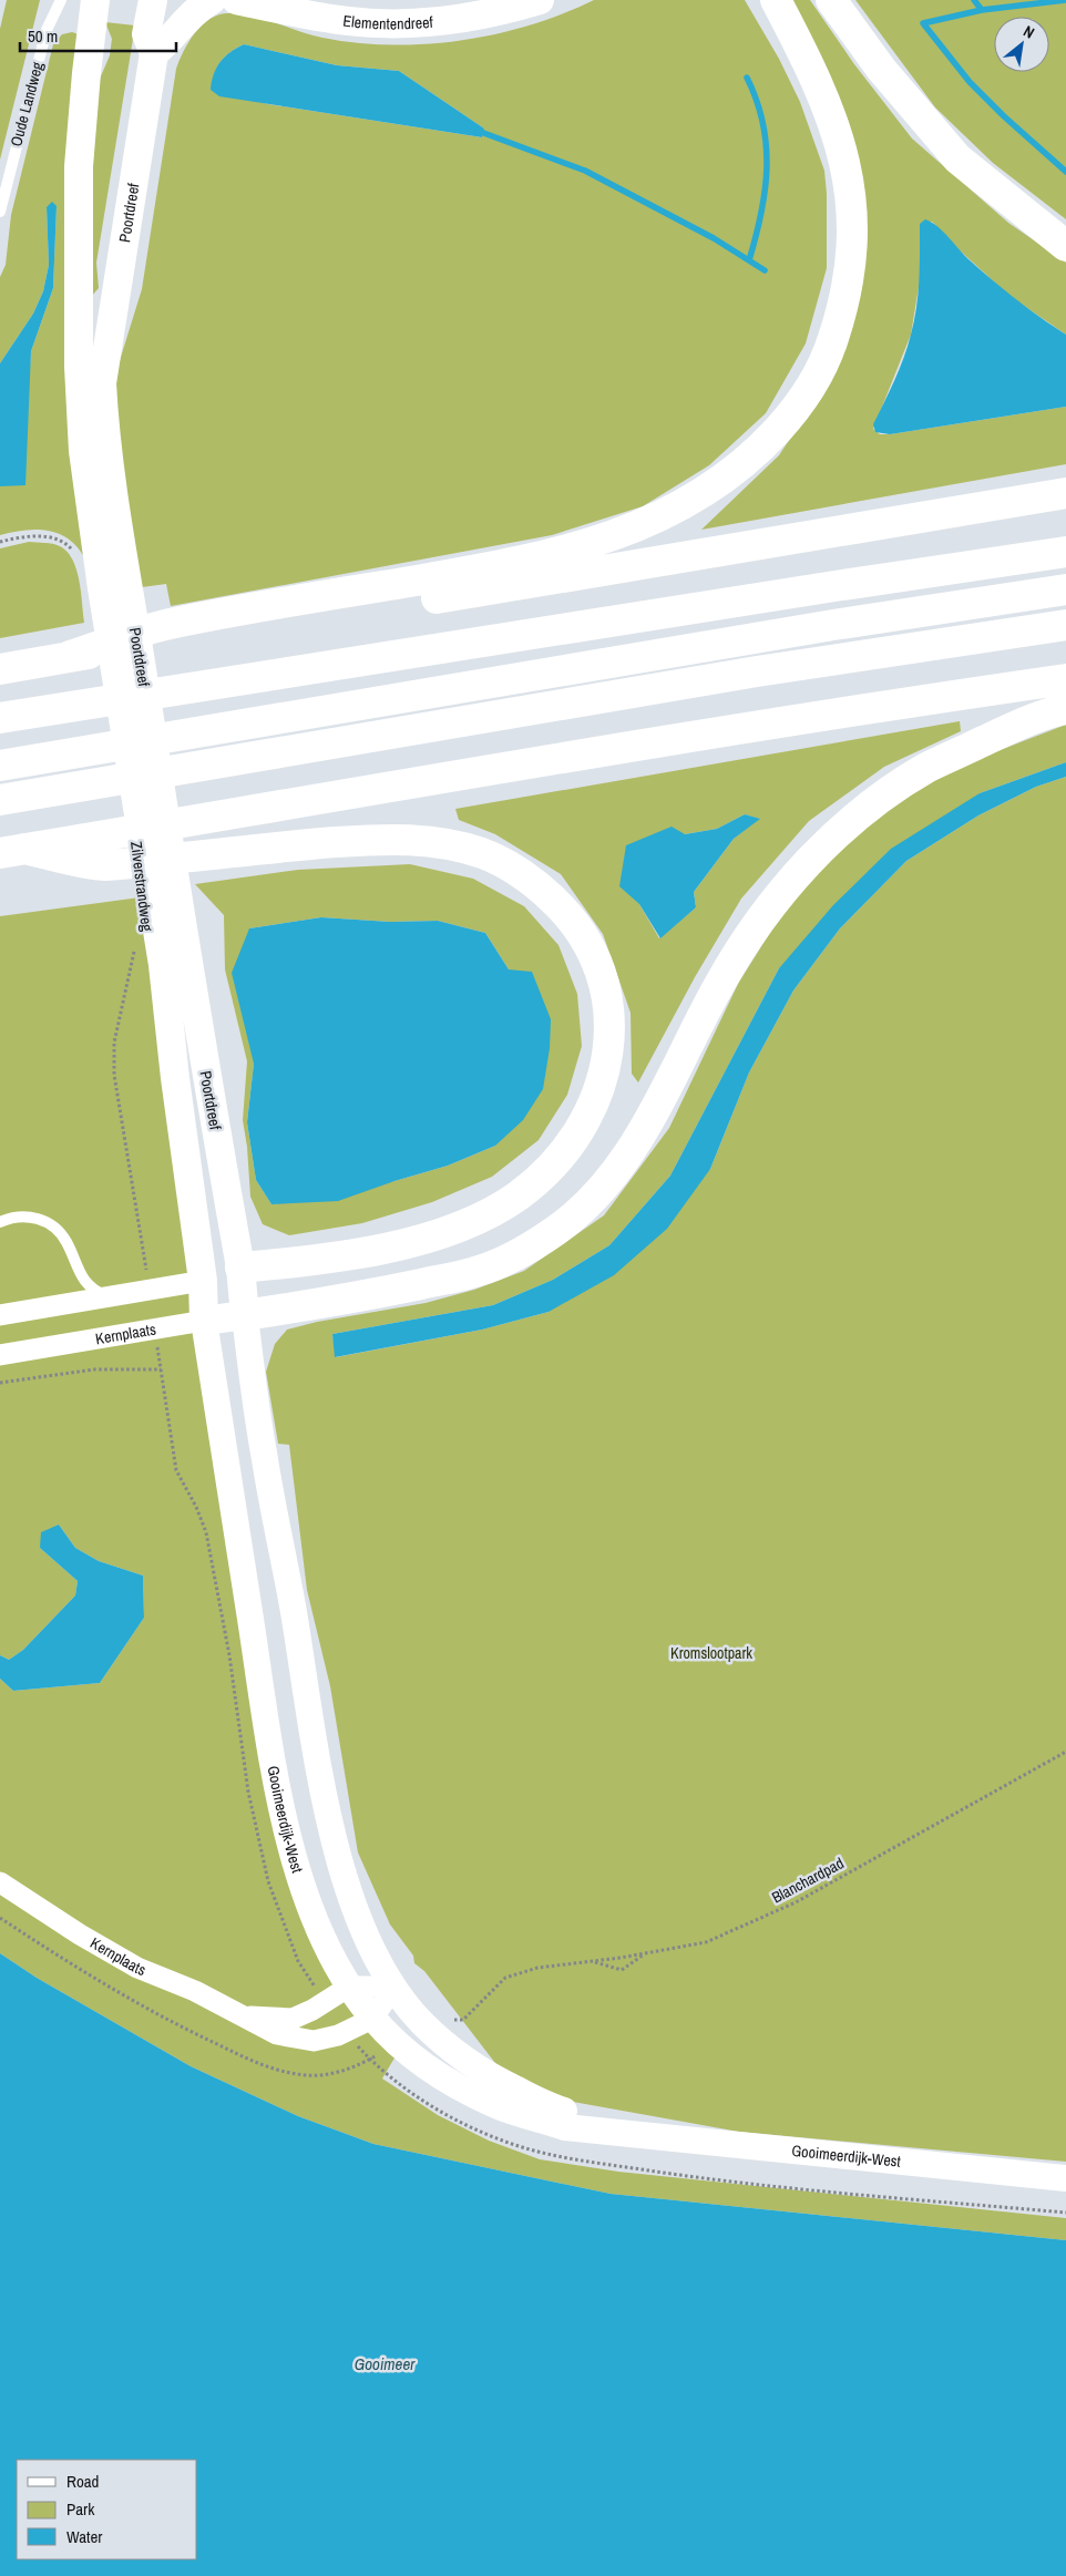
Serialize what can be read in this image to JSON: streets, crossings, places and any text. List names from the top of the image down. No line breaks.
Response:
{"streets":{"main road":["Elementendreef","Poortdreef","Kernplaats"],"street":["Gooimeerdijk-West"],"lane":["Oude Landweg"],"path":["Zilverstrandweg","Blanchardpad"]},"crossings":[["Poortdreef","Kernplaats"],["Poortdreef","Gooimeerdijk-West"],["Kernplaats","Gooimeerdijk-West"],["Gooimeerdijk-West","Blanchardpad"]],"water":["Gooimeer"],"parks":["Kromslootpark"],"legend":["Road","Park","Water"],"scale_bar":"50 m","north":"top right"}
